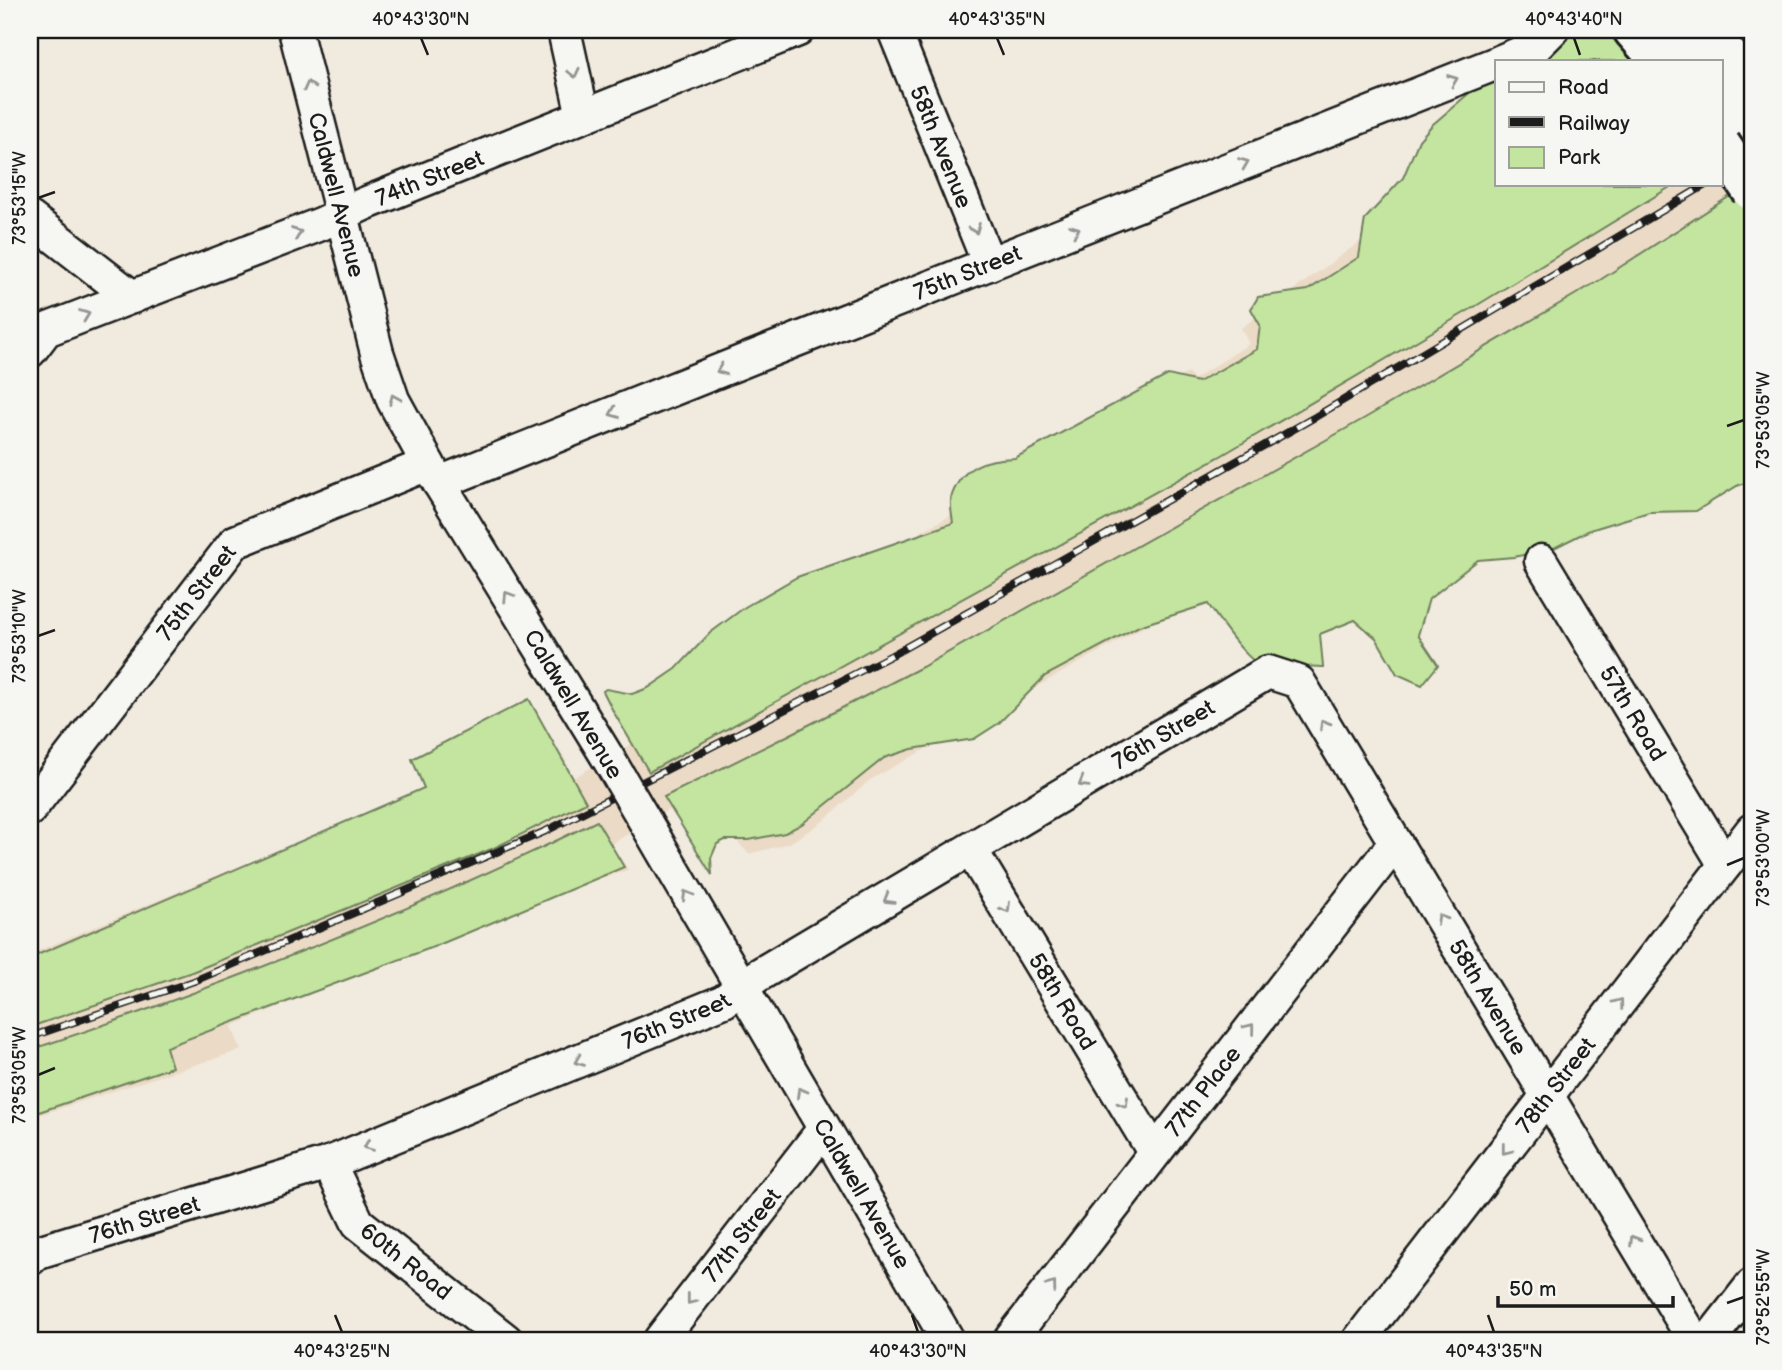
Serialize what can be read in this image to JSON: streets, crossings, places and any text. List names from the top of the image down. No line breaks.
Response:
{"streets":{"street":["58th Avenue","74th Street","Caldwell Avenue","75th Street","57th Road","76th Street","58th Road","78th Street","77th Place","77th Street","60th Road"]},"crossings":[["58th Avenue","75th Street"],["58th Avenue","76th Street"],["58th Avenue","78th Street"],["58th Avenue","77th Place"],["74th Street","Caldwell Avenue"],["Caldwell Avenue","75th Street"],["Caldwell Avenue","76th Street"],["Caldwell Avenue","77th Street"],["57th Road","78th Street"],["76th Street","58th Road"],["76th Street","60th Road"],["58th Road","77th Place"]],"one_way":["74th Street","Caldwell Avenue","76th Street","58th Road","77th Place","77th Street"],"legend":["Road","Railway","Park"],"scale_bar":"50 m","coordinates":["40°43'30\"N","40°43'35\"N","40°43'40\"N","73°53'15\"W","73°53'05\"W","73°53'10\"W","73°53'00\"W","73°52'55\"W","40°43'25\"N"]}
